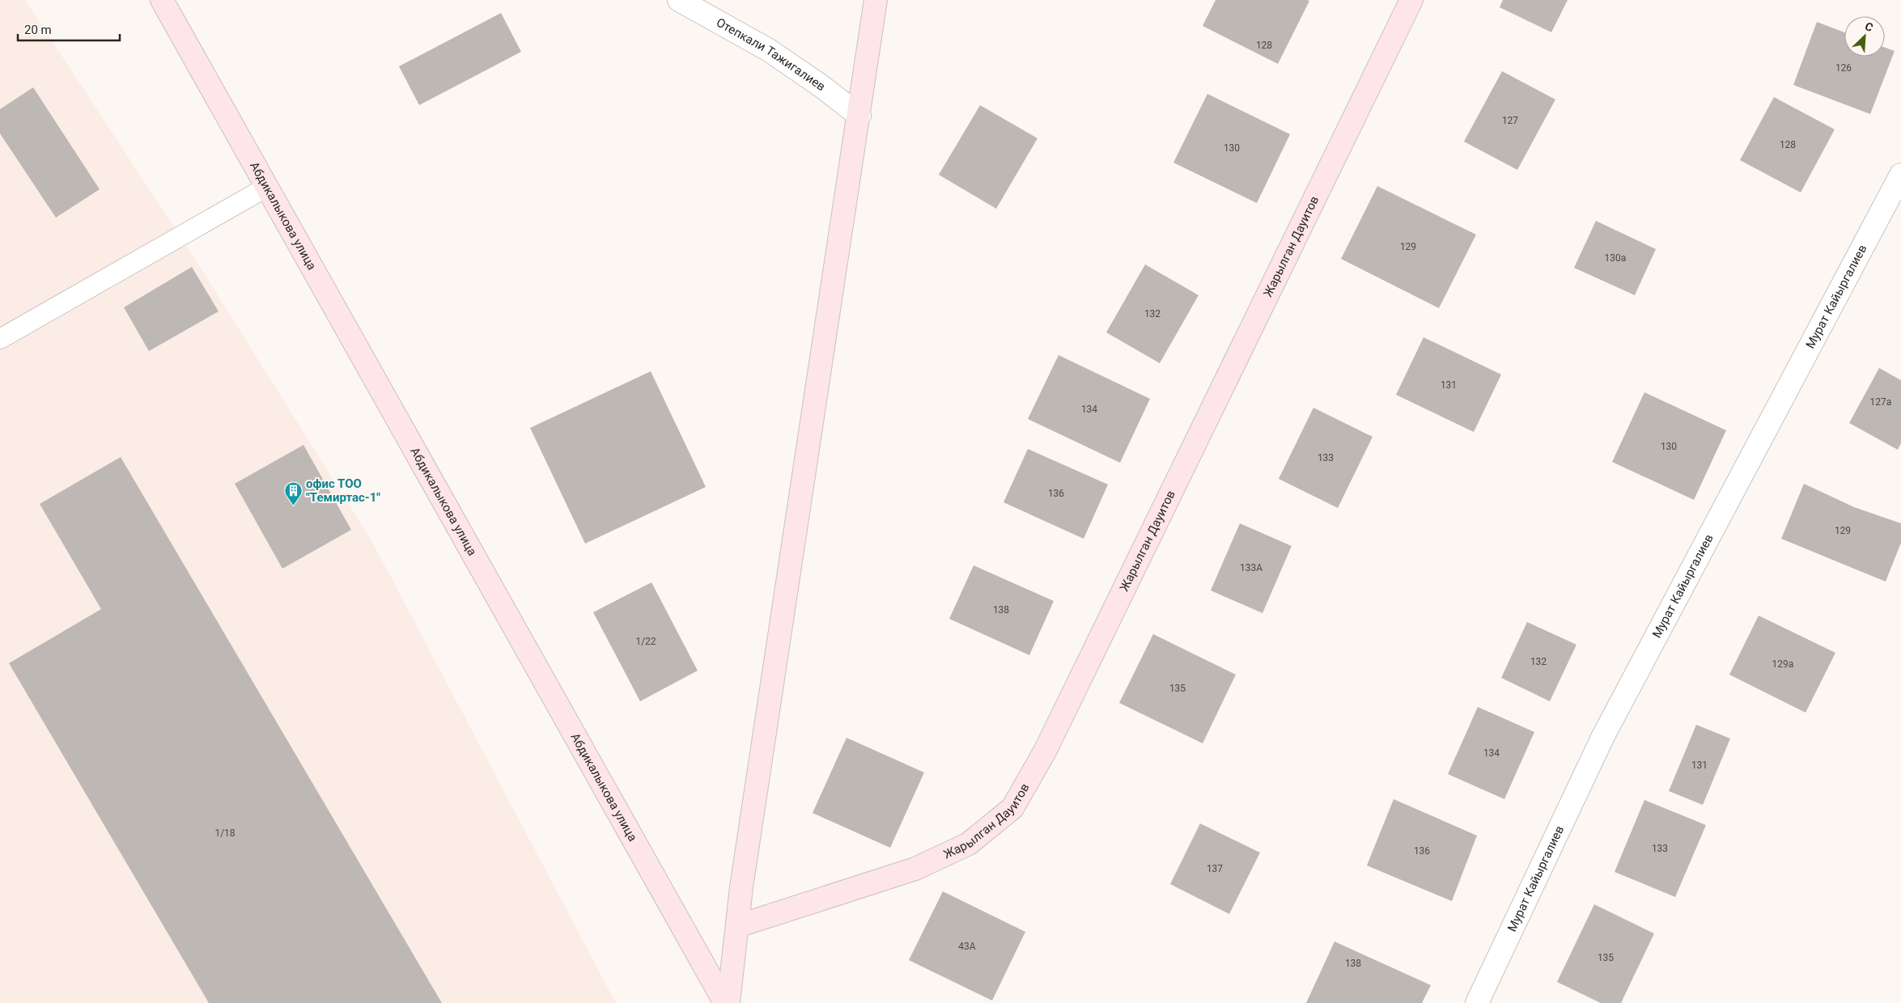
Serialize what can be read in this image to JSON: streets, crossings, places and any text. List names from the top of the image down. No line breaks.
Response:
{"streets":{"street":["Отепкали Тажигалиев","Абдикалыкова улица","Жарылган Дауитов","Мурат Кайыргалиев"]},"places":{"building":["офис ТОО \"Темиртас-1\""]},"house_numbers":["128","126","127","128","130","129","130а","132","131","127а","134","130","133","136","129","133А","138","1/22","132","129а","135","134","131","1/18","133","136","137","43А","135","138"],"scale_bar":"20 m","north":"top right"}
